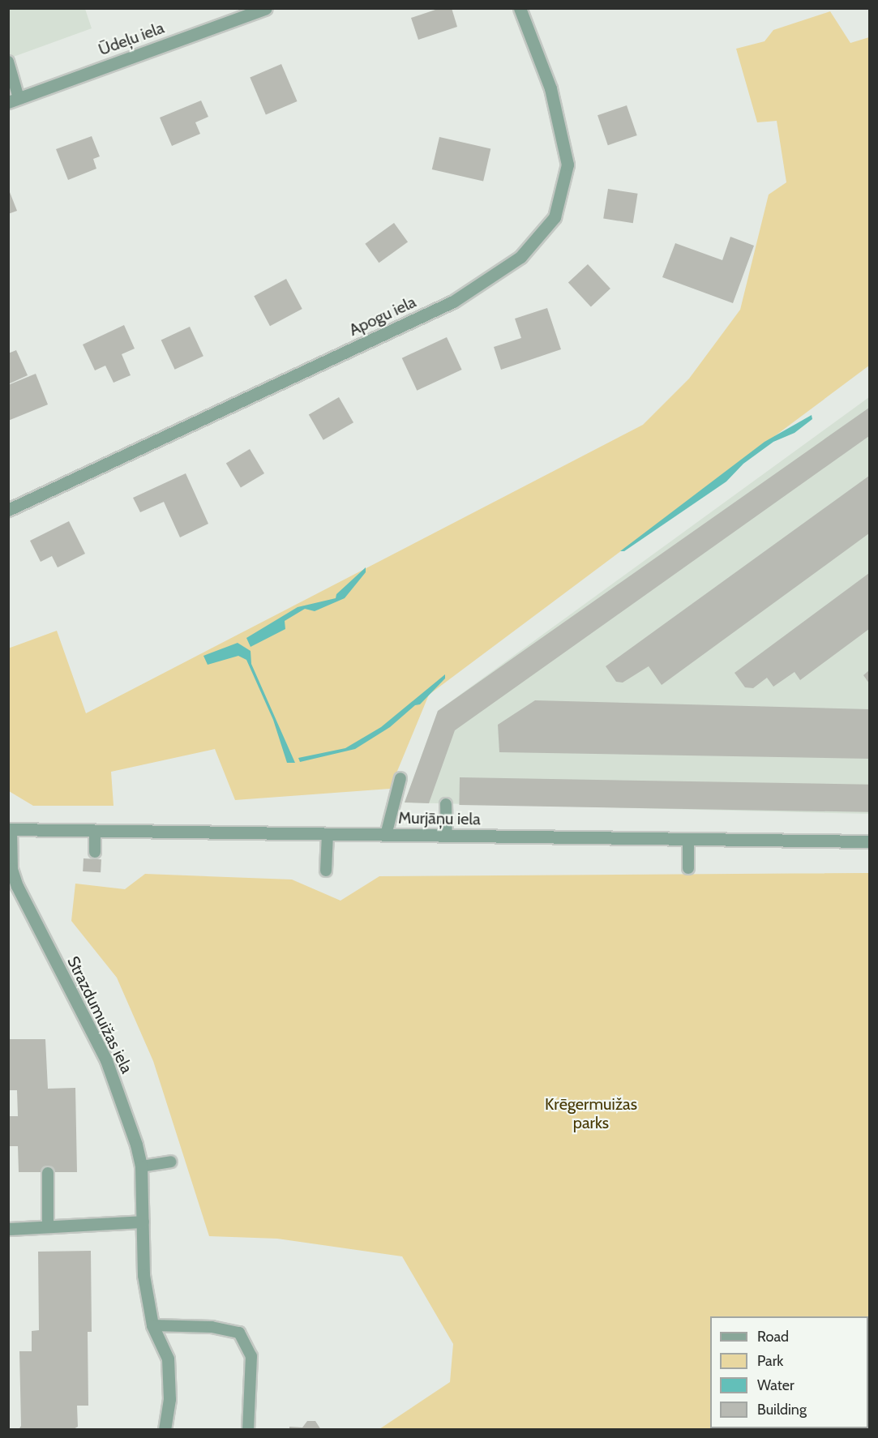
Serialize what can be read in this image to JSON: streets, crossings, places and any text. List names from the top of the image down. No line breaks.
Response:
{"streets":{"street":["Ūdeļu iela","Apogu iela","Murjāņu iela","Strazdumuižas iela"]},"crossings":[["Murjāņu iela","Strazdumuižas iela"]],"parks":["Krēgermuižas parks"],"legend":["Road","Park","Water","Building"]}
